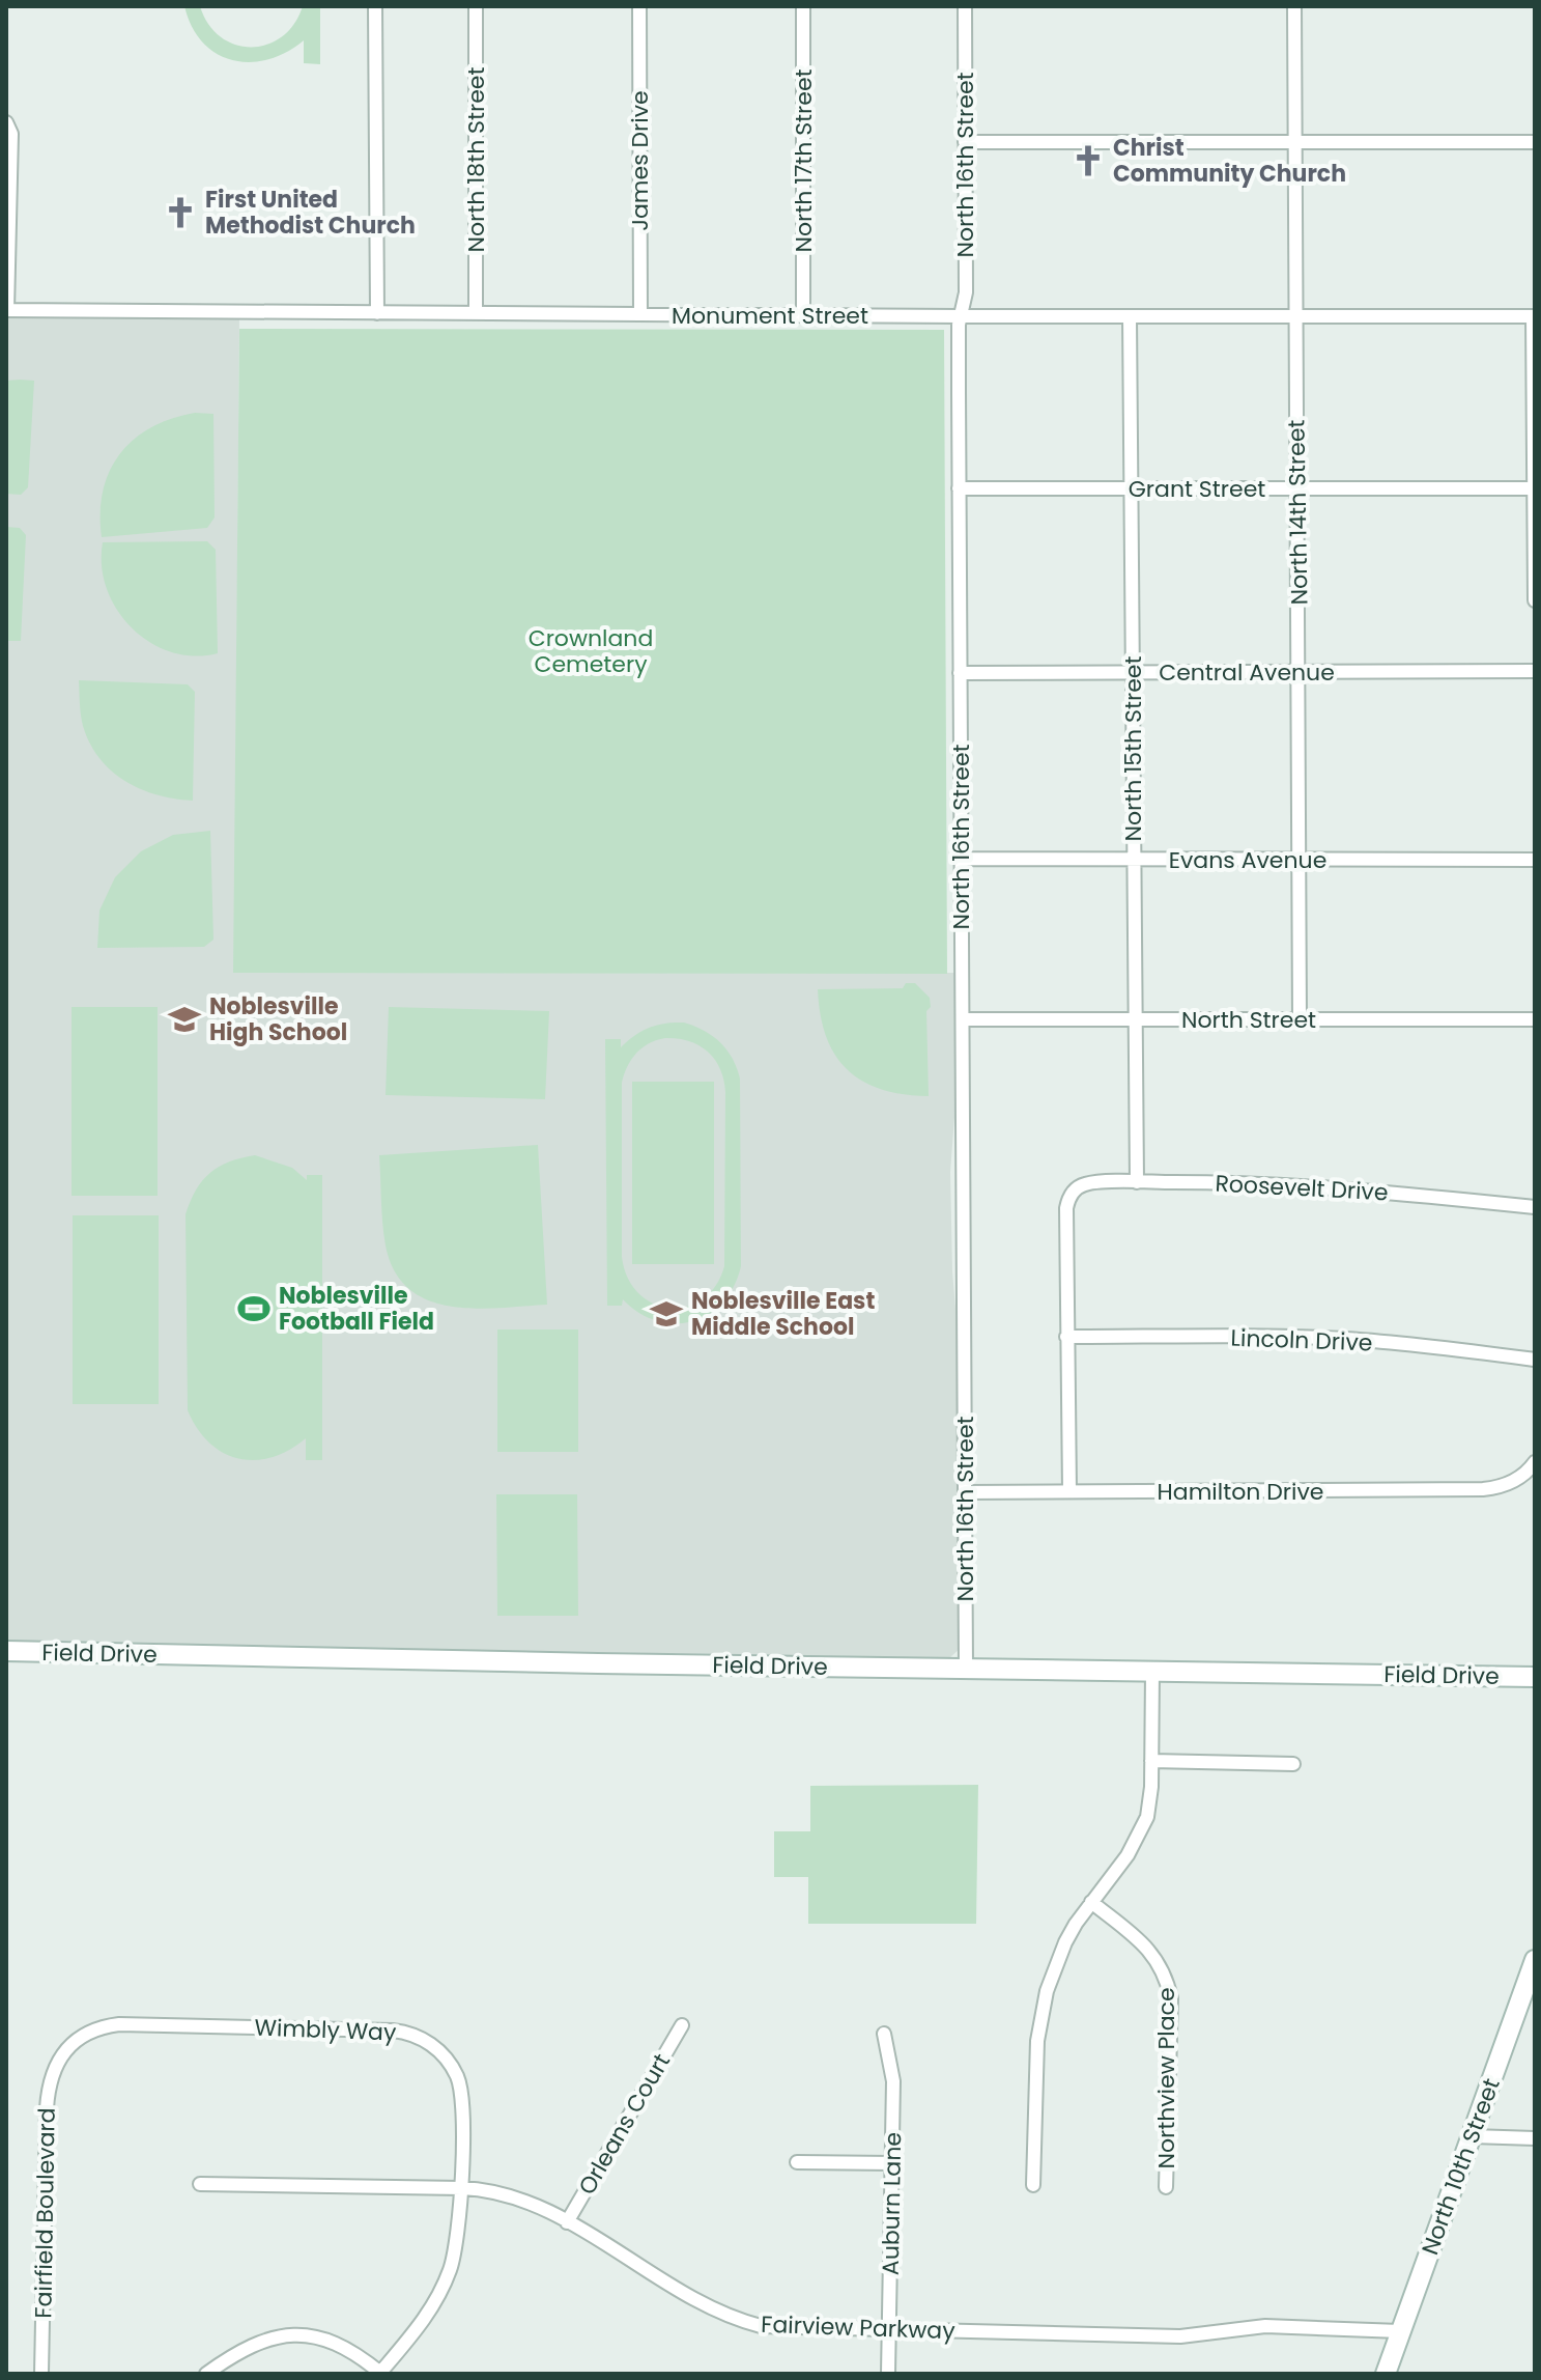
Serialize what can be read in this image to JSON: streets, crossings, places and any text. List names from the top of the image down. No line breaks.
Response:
{"streets":{"street":["North 18th Street","James Drive","North 17th Street","North 16th Street","Monument Street","Grant Street","North 14th Street","Central Avenue","North 15th Street","Evans Avenue","North Street","Roosevelt Drive","Lincoln Drive","Hamilton Drive","Field Drive","Wimbly Way","Northview Place","Orleans Court","North 10th Street","Auburn Lane","Fairfield Boulevard","Fairview Parkway"]},"crossings":[["North 18th Street","Monument Street"],["James Drive","Monument Street"],["North 17th Street","Monument Street"],["North 16th Street","Monument Street"],["North 16th Street","Grant Street"],["North 16th Street","Central Avenue"],["North 16th Street","Evans Avenue"],["North 16th Street","North Street"],["North 16th Street","Hamilton Drive"],["North 16th Street","Field Drive"],["Monument Street","North 14th Street"],["Monument Street","North 15th Street"],["Grant Street","North 14th Street"],["Grant Street","North 15th Street"],["North 14th Street","Central Avenue"],["North 14th Street","Evans Avenue"],["North 14th Street","North Street"],["Central Avenue","North 15th Street"],["North 15th Street","Evans Avenue"],["North 15th Street","North Street"],["North 15th Street","Roosevelt Drive"],["Roosevelt Drive","Lincoln Drive"],["Wimbly Way","Fairfield Boulevard"],["Wimbly Way","Fairview Parkway"],["Orleans Court","Fairview Parkway"],["North 10th Street","Fairview Parkway"],["Auburn Lane","Fairview Parkway"]],"parks":["Crownland Cemetery"],"places":{"church":["Christ Community Church","First United Methodist Church"],"school or university":["Noblesville High School","Noblesville East Middle School"],"sports":["Noblesville Football Field"]}}
